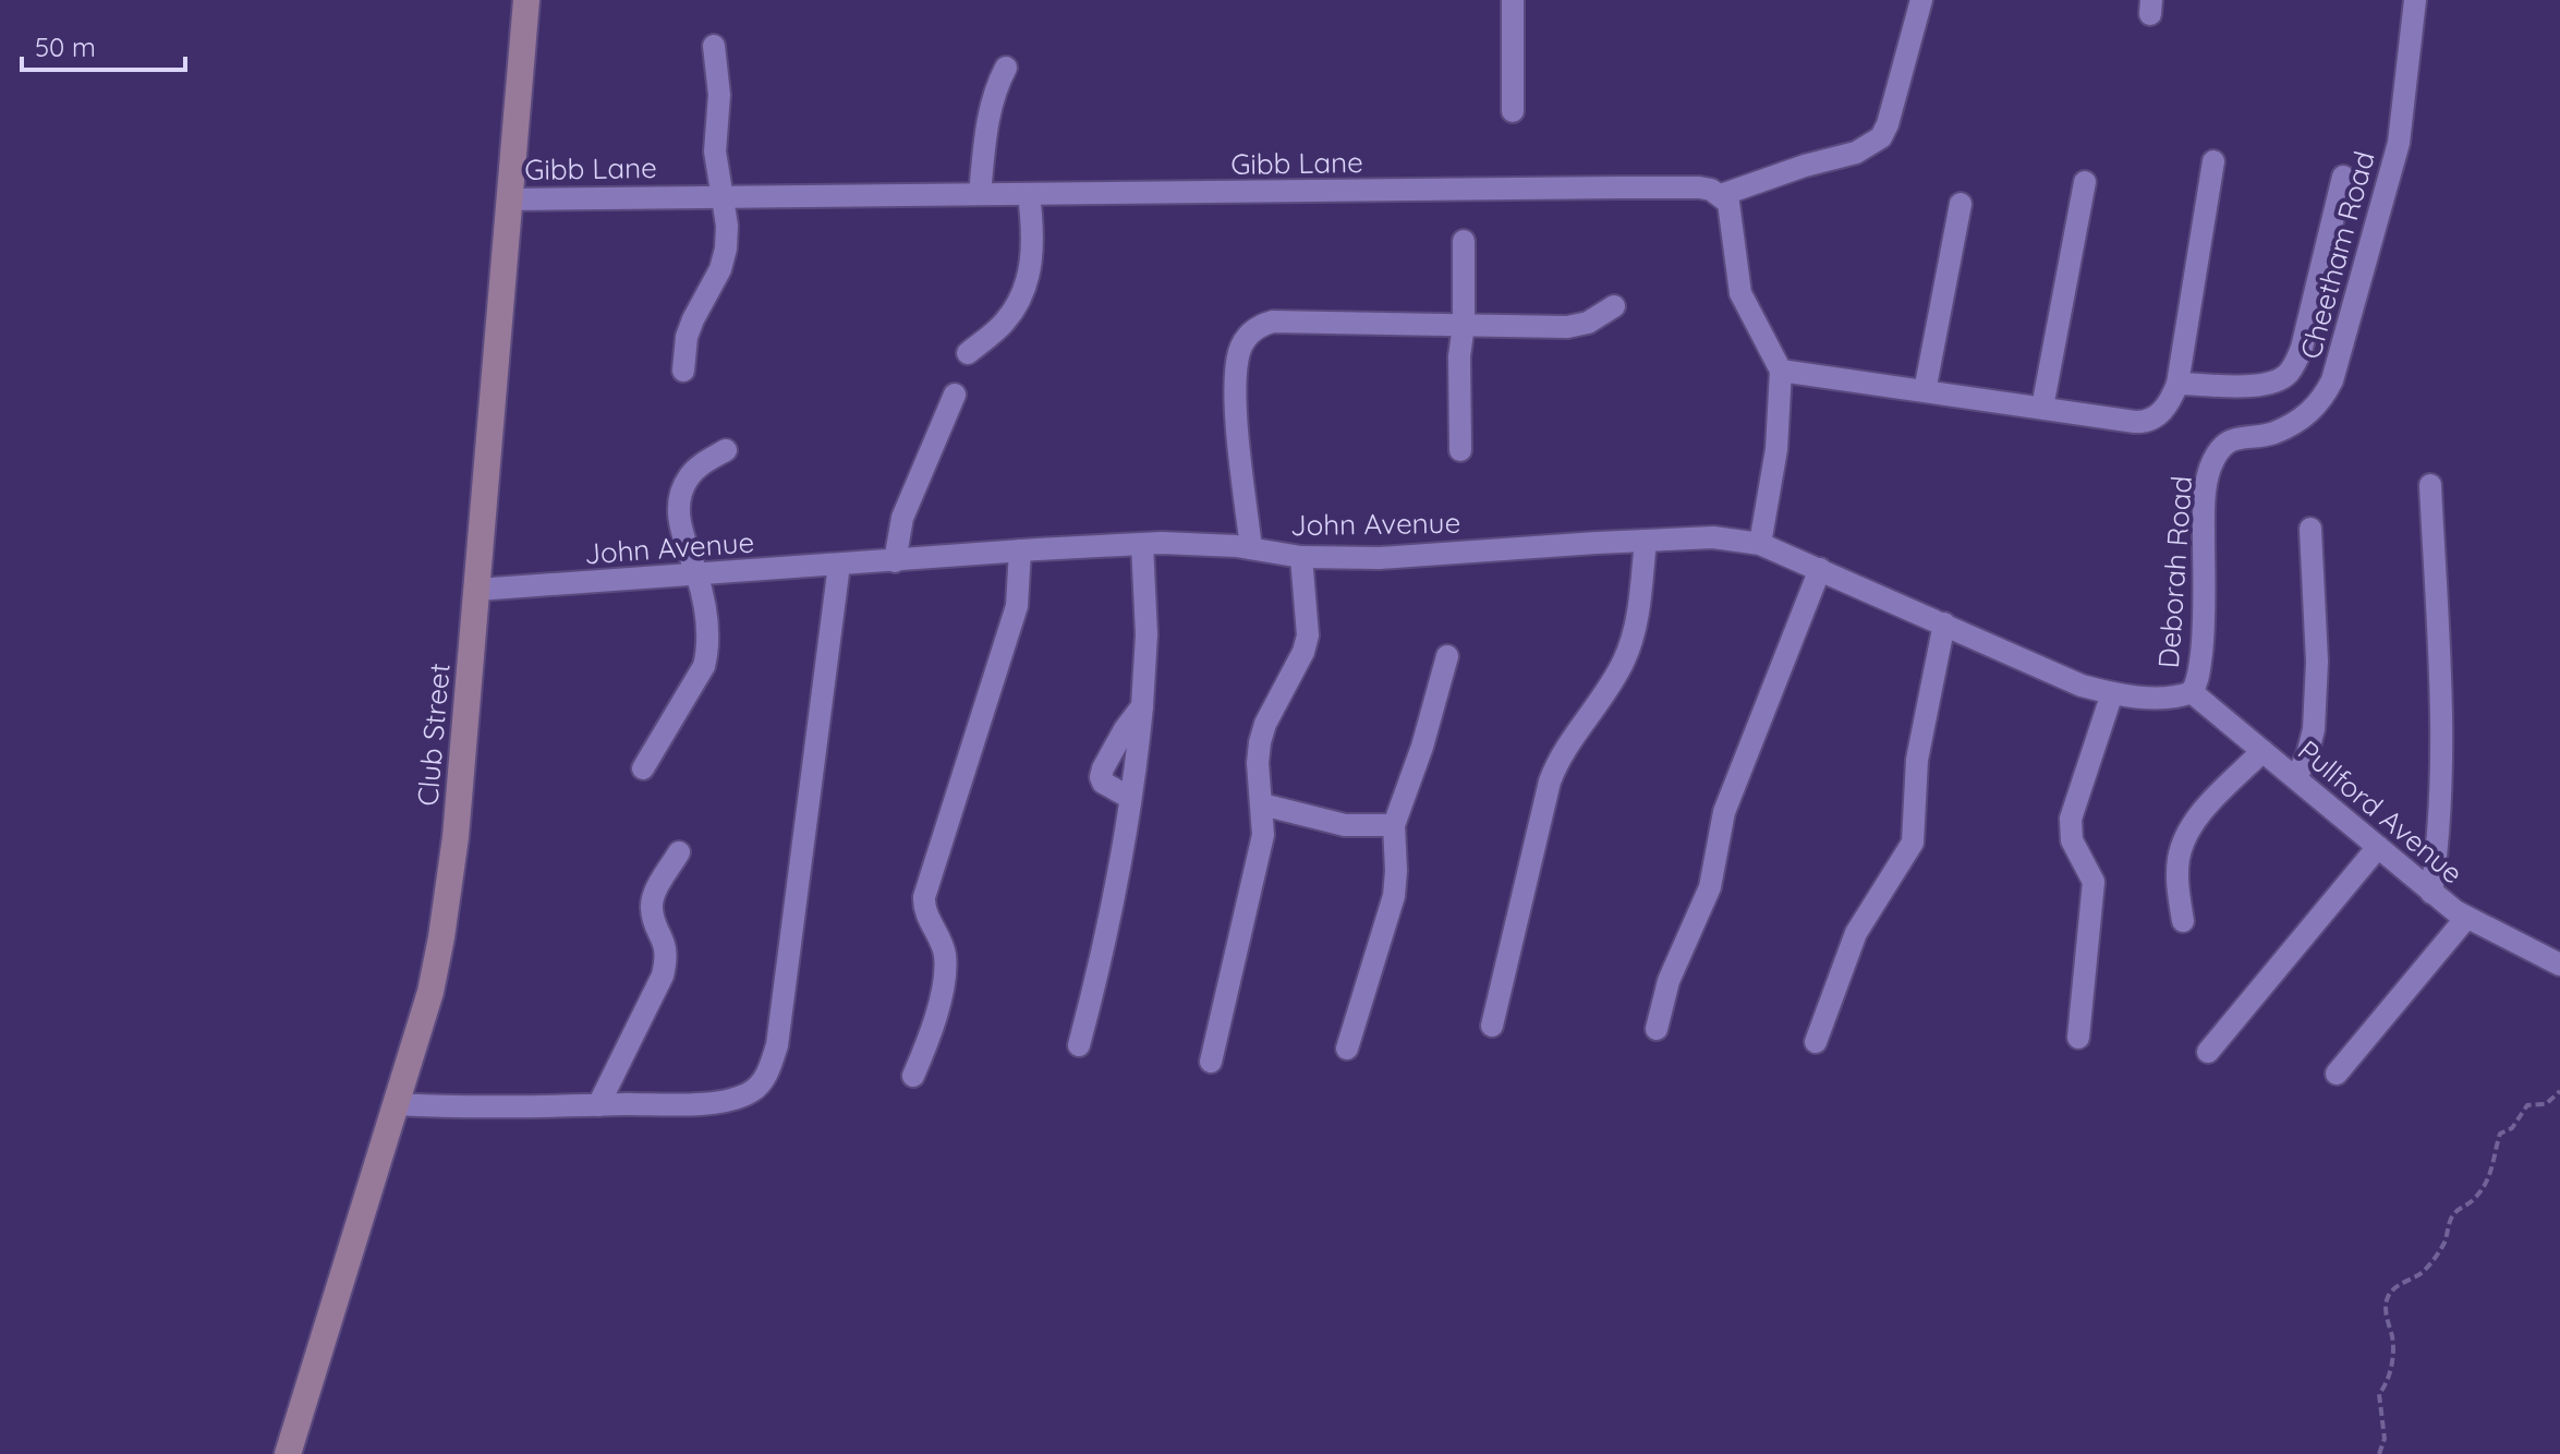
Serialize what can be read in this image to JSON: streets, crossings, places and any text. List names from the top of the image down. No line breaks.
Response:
{"streets":{"main road":["Club Street"],"street":["Gibb Lane","Cheetham Road","John Avenue","Deborah Road","Pullford Avenue"]},"crossings":[["Gibb Lane","Club Street"],["Cheetham Road","Deborah Road"],["John Avenue","Deborah Road"],["John Avenue","Club Street"],["John Avenue","Pullford Avenue"],["Deborah Road","Pullford Avenue"]],"scale_bar":"50 m"}
